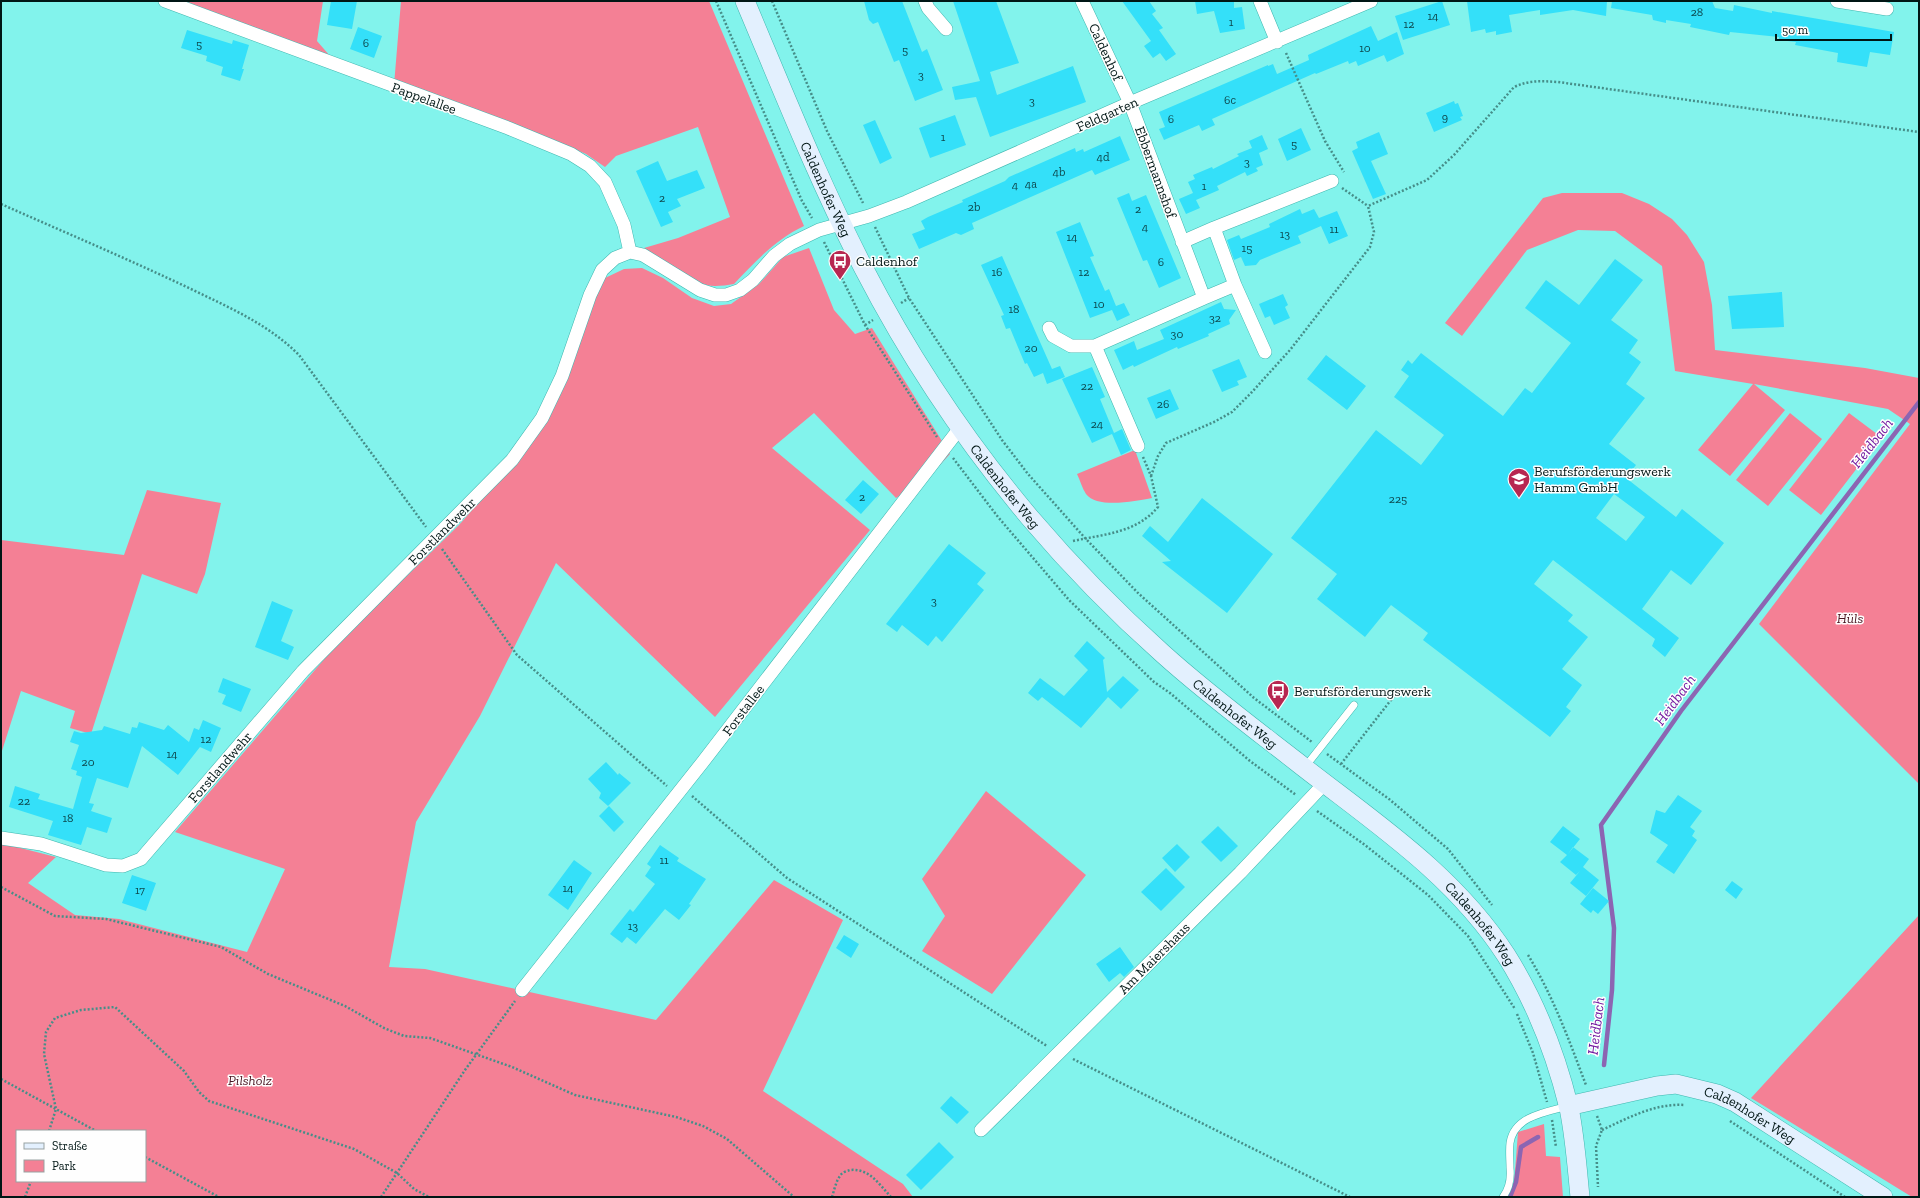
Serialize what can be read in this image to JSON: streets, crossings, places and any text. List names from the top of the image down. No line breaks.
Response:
{"streets":{"main road":["Caldenhofer Weg"],"street":["Caldenhof","Pappelallee","Feldgarten","Ebbermannshof","Forstlandwehr","Forstallee","Am Maiershaus"]},"crossings":[["Caldenhof","Feldgarten"],["Caldenhof","Ebbermannshof"],["Pappelallee","Forstlandwehr"],["Feldgarten","Ebbermannshof"],["Feldgarten","Caldenhofer Weg"],["Caldenhofer Weg","Forstallee"],["Caldenhofer Weg","Am Maiershaus"]],"water":["Heidbach"],"parks":["Hüls","Pilsholz"],"places":{"bus stop":["Caldenhof","Berufsförderungswerk"],"school or university":["Berufsförderungswerk Hamm GmbH"]},"house_numbers":["28","14","1","12","6","5","10","5","3","6c","3","9","6","1","5","4d","3","4b","4a","4","1","2","2b","2","4","11","13","14","15","6","16","12","10","18","32","30","20","22","26","24","2","225","3","12","14","20","22","18","11","14","17","13"],"legend":["Straße","Park"],"scale_bar":"50 m"}
